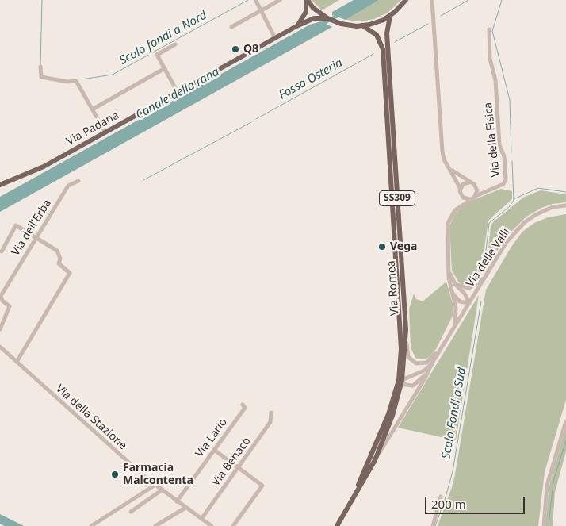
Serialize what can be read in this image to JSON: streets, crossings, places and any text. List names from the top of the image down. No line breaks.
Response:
{"streets":{"main road":["Via Padana","SS309","Via Romea"],"street":["Via della Fisica","Via dell'Erba","Via delle Valli","Via della Stazione","Via Lario","Via Benaco"]},"crossings":[["Via della Fisica","Via delle Valli"],["Via delle Valli","Via Romea"],["Via della Stazione","Via Lario"],["Via della Stazione","Via Benaco"]],"water":["Scolo fondi a Nord","Fosso Osteria","Canale della rana","Scolo Fondi a Sud"],"places":["Q8","Vega","Farmacia Malcontenta"],"scale_bar":"200 m"}
